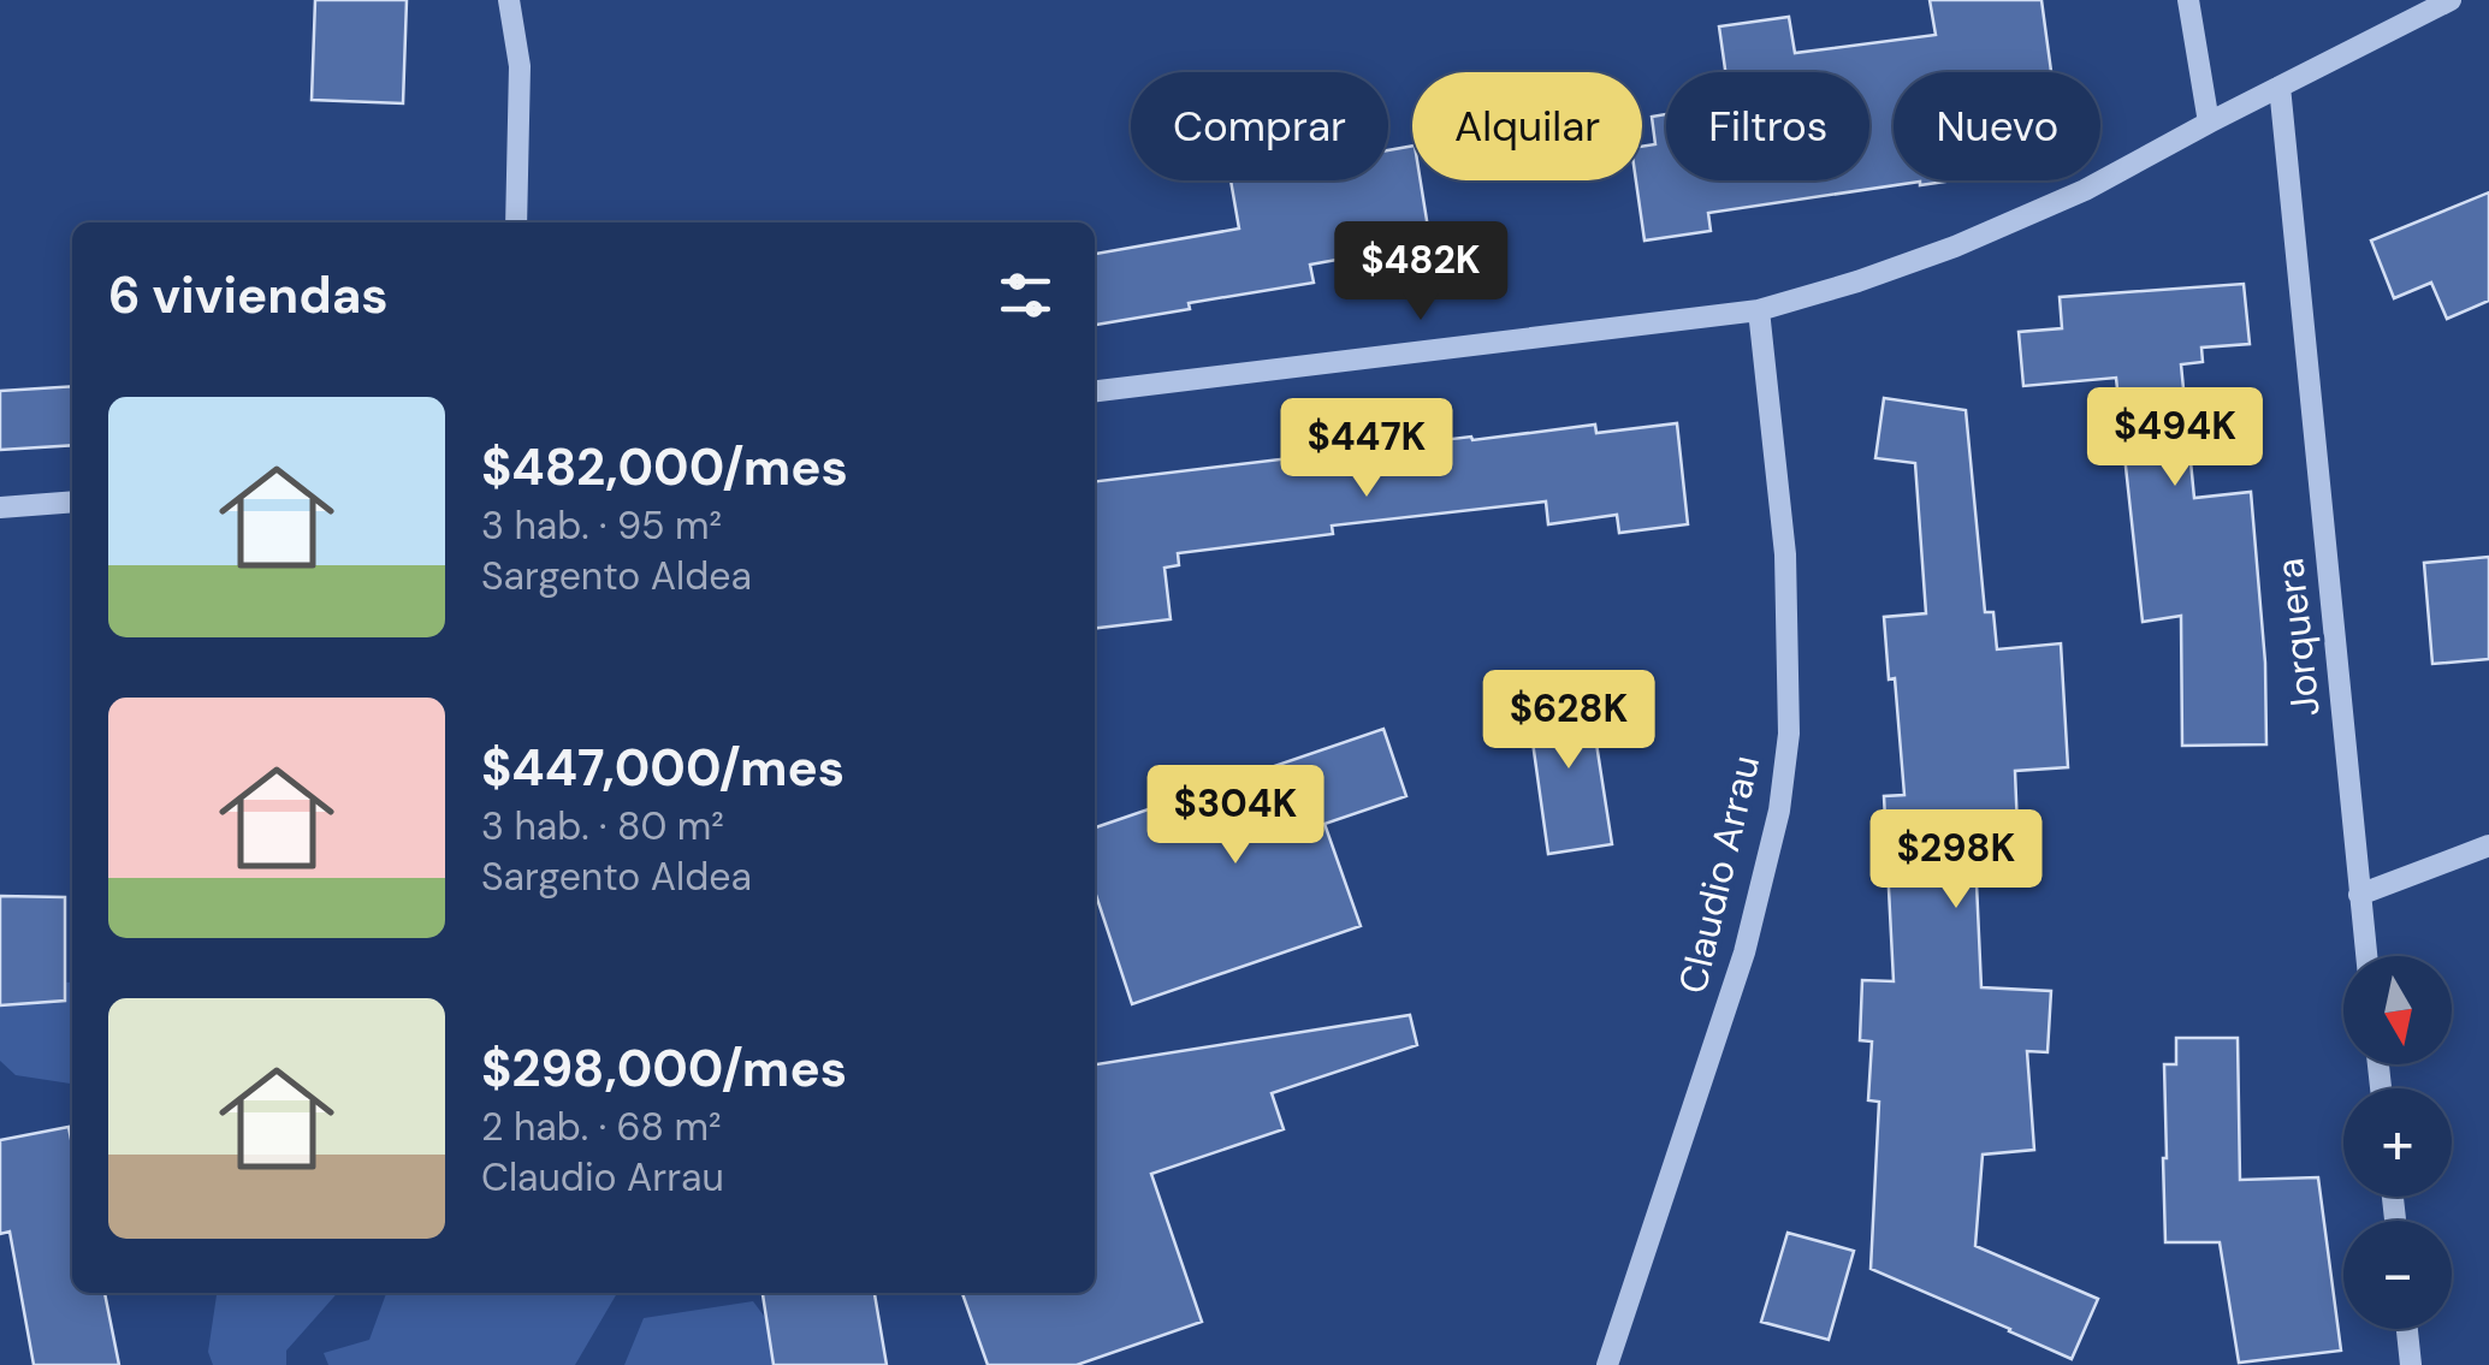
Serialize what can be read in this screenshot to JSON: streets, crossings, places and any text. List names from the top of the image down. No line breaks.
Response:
{"streets":{"street":["Jorquera","Claudio Arrau"]},"north":"bottom","page":{"chip":["Comprar","Alquilar","Filtros","Nuevo"],"price":["$482K","$494K","$447K","$628K","$304K","$298K"],"heading":"6 viviendas","list":[{"name":"$482,000/mes","note":"3 hab. · 95 m² · Sargento Aldea"},{"name":"$447,000/mes","note":"3 hab. · 80 m² · Sargento Aldea"},{"name":"$298,000/mes","note":"2 hab. · 68 m² · Claudio Arrau"}],"map_buttons":["+","−"]}}
